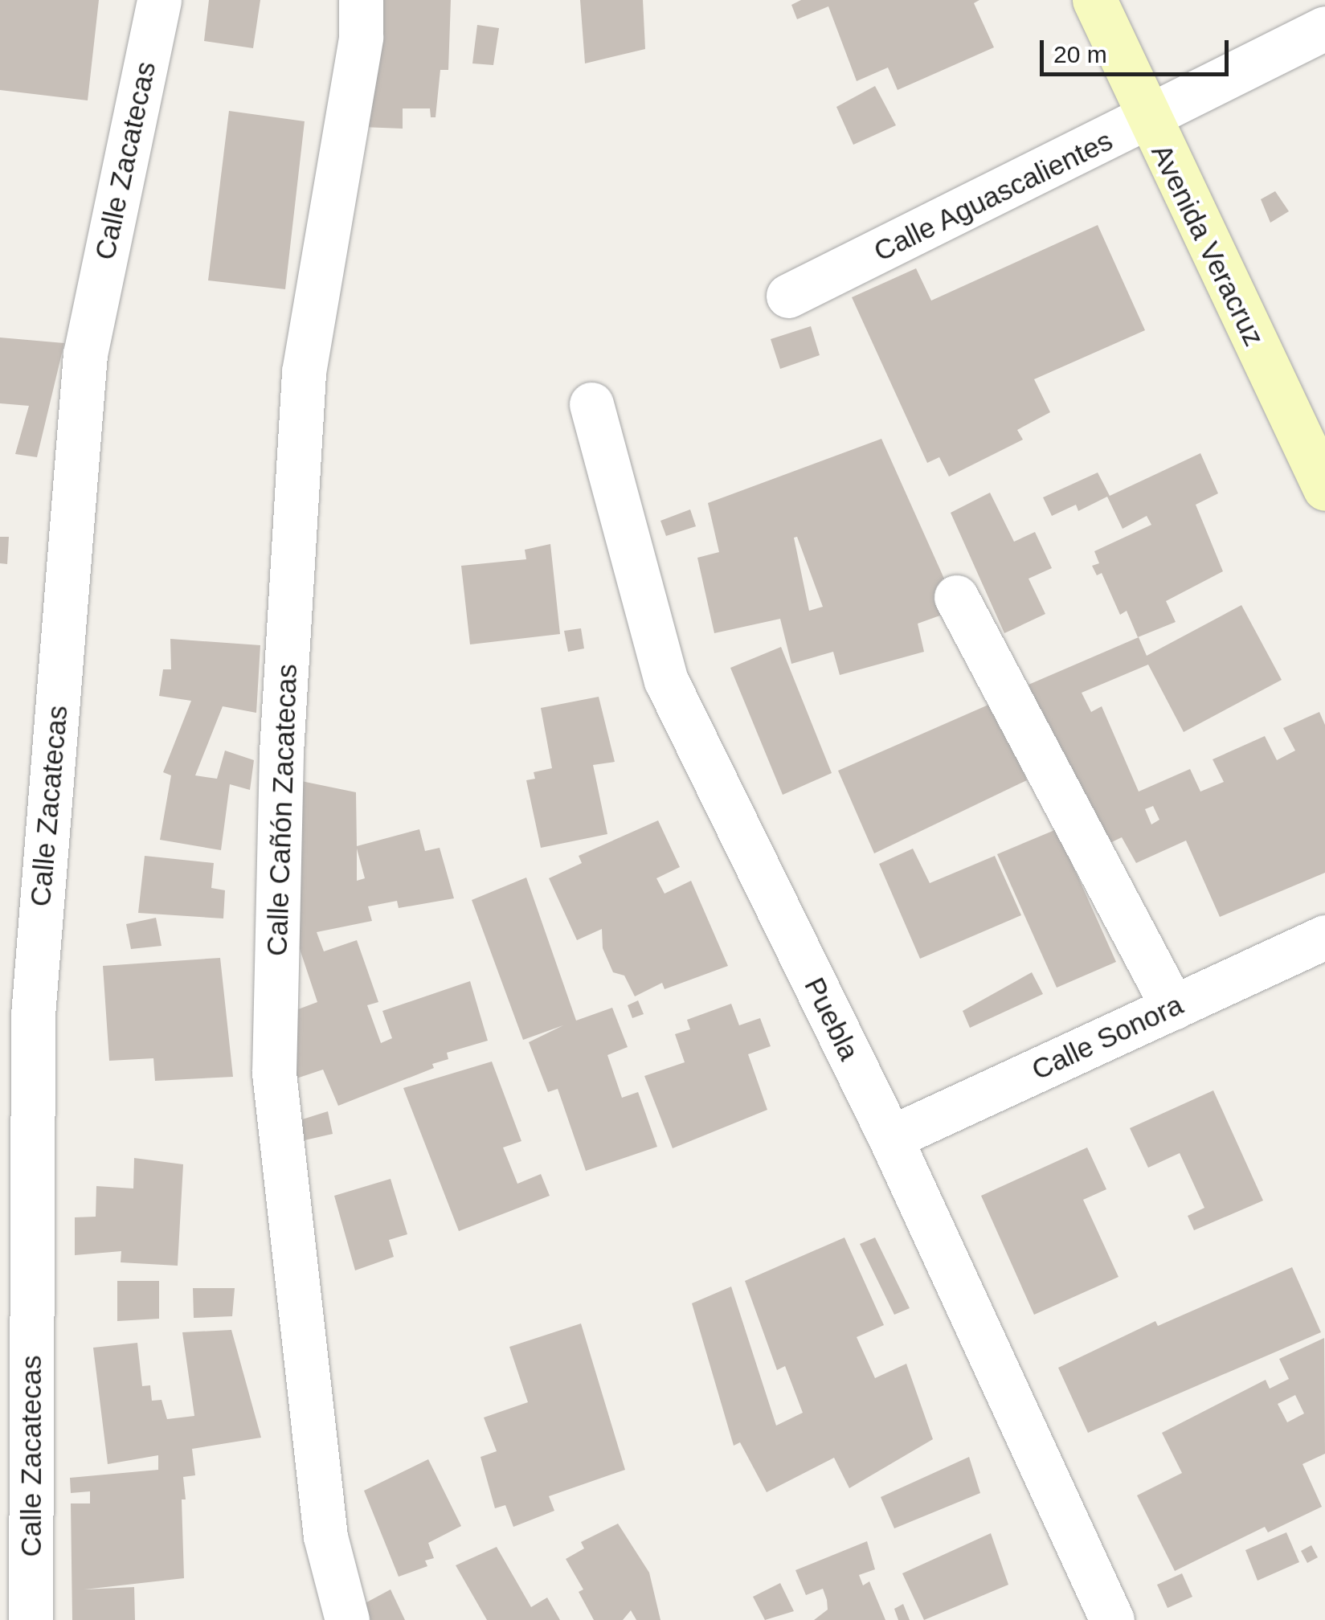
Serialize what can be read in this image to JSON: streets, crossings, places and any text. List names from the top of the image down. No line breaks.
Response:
{"streets":{"street":["Calle Zacatecas","Calle Aguascalientes","Avenida Veracruz","Calle Cañón Zacatecas","Puebla","Calle Sonora"]},"crossings":[["Calle Aguascalientes","Avenida Veracruz"],["Puebla","Calle Sonora"]],"scale_bar":"20 m"}
